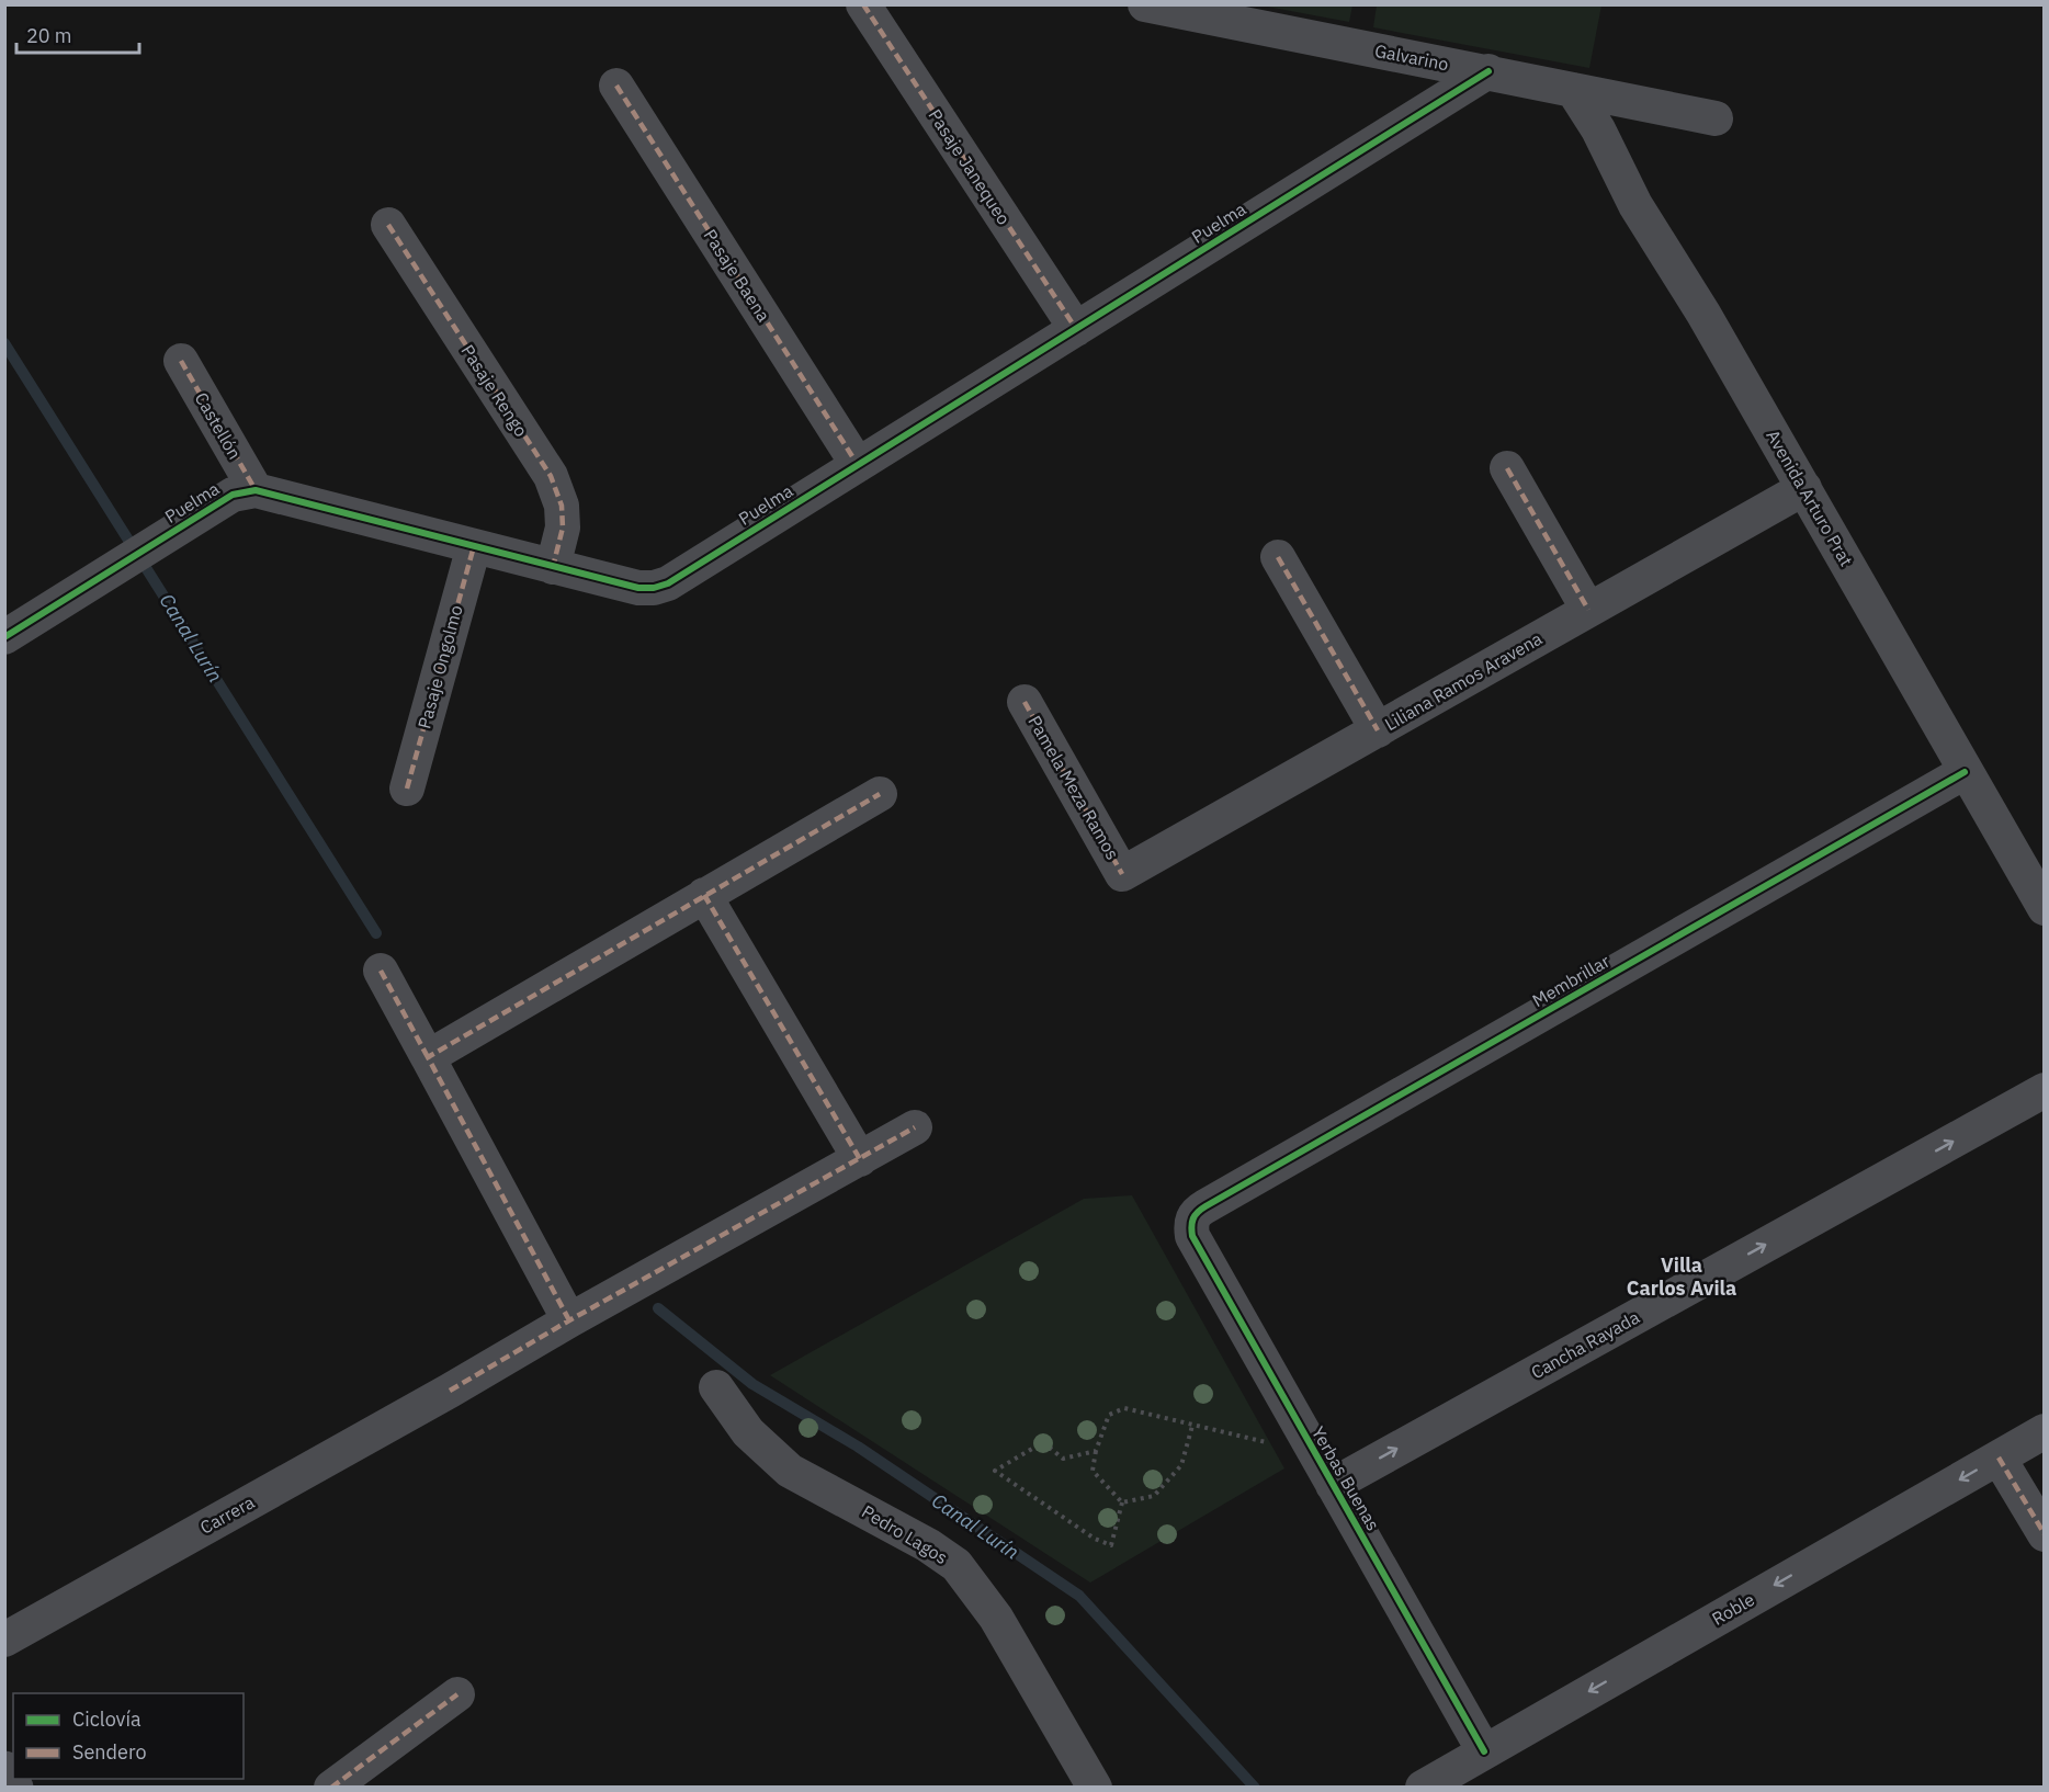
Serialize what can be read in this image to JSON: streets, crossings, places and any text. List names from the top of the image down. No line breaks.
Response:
{"streets":{"street":["Galvarino","Pasaje Janequeo","Puelma","Pasaje Baena","Pasaje Rengo","Castellón","Avenida Arturo Prat","Pasaje Ongolmo","Liliana Ramos Aravena","Pamela Meza Ramos","Membrillar","Cancha Rayada","Yerbas Buenas","Carrera","Pedro Lagos","Roble"]},"crossings":[["Galvarino","Puelma"],["Galvarino","Avenida Arturo Prat"],["Pasaje Janequeo","Puelma"],["Puelma","Pasaje Baena"],["Puelma","Pasaje Rengo"],["Puelma","Castellón"],["Puelma","Pasaje Ongolmo"],["Avenida Arturo Prat","Liliana Ramos Aravena"],["Avenida Arturo Prat","Membrillar"],["Liliana Ramos Aravena","Pamela Meza Ramos"],["Membrillar","Yerbas Buenas"],["Cancha Rayada","Yerbas Buenas"],["Yerbas Buenas","Roble"]],"one_way":["Cancha Rayada","Roble"],"districts":["Villa Carlos Avila"],"water":["Canal Lurín"],"legend":["Ciclovía","Sendero"],"scale_bar":"20 m"}
